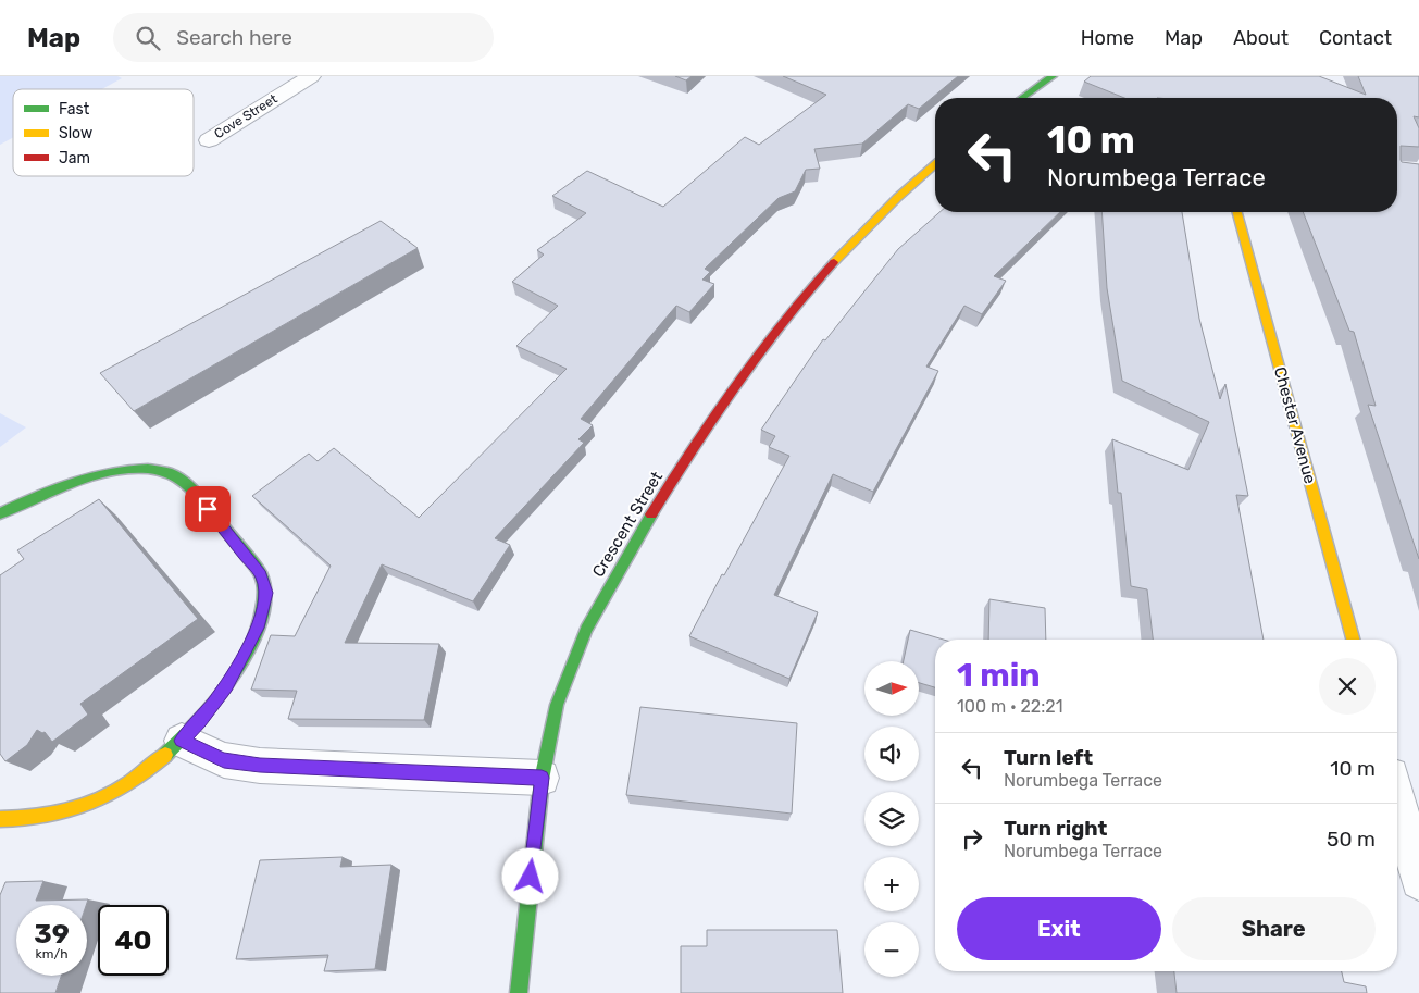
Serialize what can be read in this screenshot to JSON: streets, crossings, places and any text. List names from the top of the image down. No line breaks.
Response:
{"streets":{"street":["Cove Street","Chester Avenue","Crescent Street"]},"legend":["Fast","Slow","Jam"],"north":"right","page":{"header":"Map","search":"Search here","nav":["Home","Map","About","Contact"],"turn":["10 m","Norumbega Terrace"],"heading":["1 min","100 m · 22:21"],"map_buttons":["+","−"],"list":[{"name":"Turn left","note":"Norumbega Terrace","value":"10 m"},{"name":"Turn right","note":"Norumbega Terrace","value":"50 m"}],"buttons":["Exit","Share"],"speed":"39 km/h","limit":"40"}}
